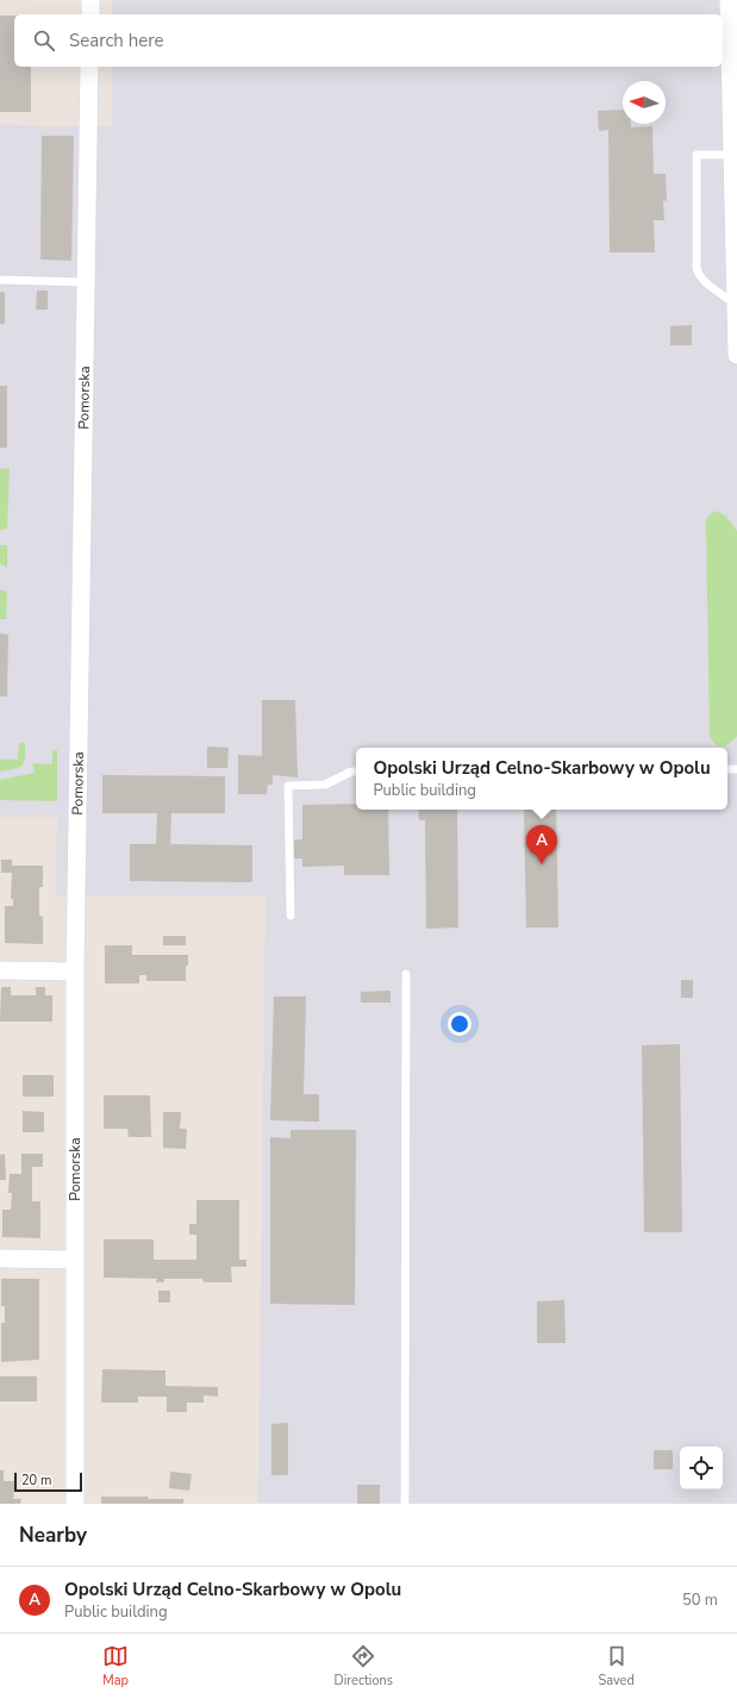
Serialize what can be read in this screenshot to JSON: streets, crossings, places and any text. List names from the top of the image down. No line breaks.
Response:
{"streets":{"street":["Pomorska"]},"scale_bar":"20 m","north":"left","page":{"search":"Search here","popup":["Opolski Urząd Celno-Skarbowy w Opolu","Public building"],"pins":"A","scale":"20 m","heading":"Nearby","list":[{"mark":"A","name":"Opolski Urząd Celno-Skarbowy w Opolu","note":"Public building","value":"50 m"}],"nav":["Map","Directions","Saved"]}}
